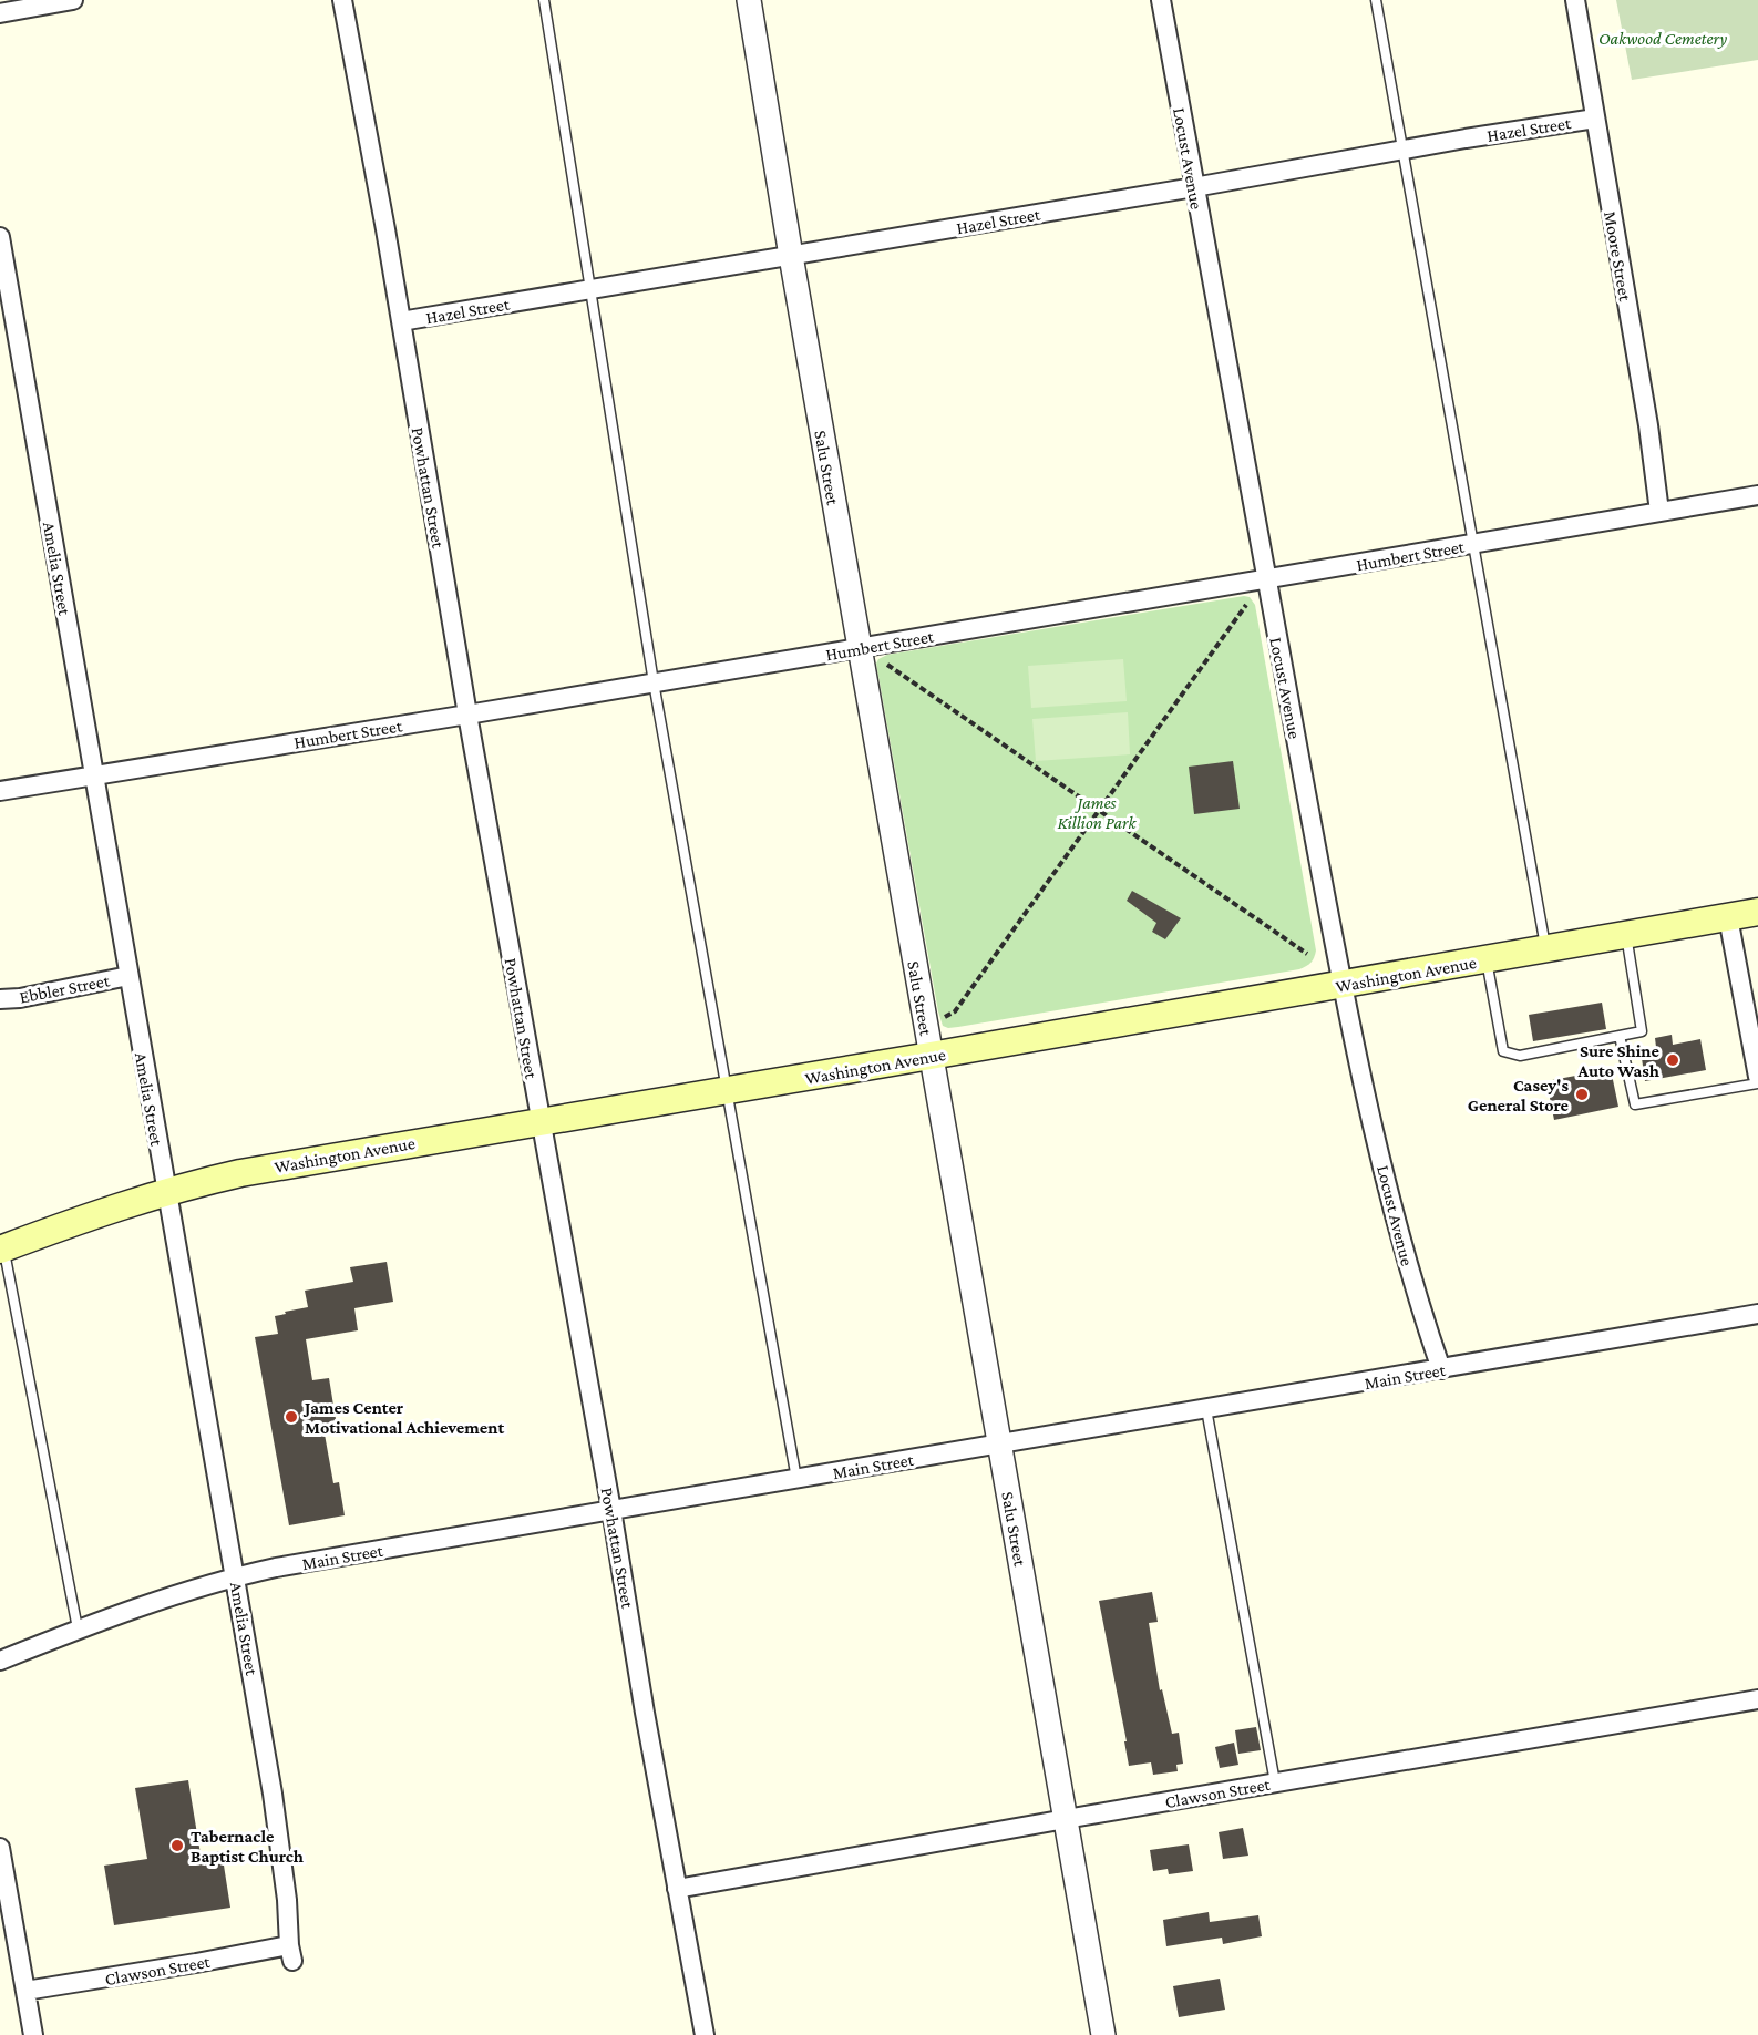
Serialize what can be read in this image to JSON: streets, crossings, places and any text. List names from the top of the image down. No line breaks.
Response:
{"streets":{"main road":["Washington Avenue"],"street":["Hazel Street","Locust Avenue","Moore Street","Salu Street","Powhattan Street","Humbert Street","Amelia Street","Ebbler Street","Main Street","Clawson Street"]},"crossings":[["Hazel Street","Locust Avenue"],["Hazel Street","Moore Street"],["Hazel Street","Salu Street"],["Hazel Street","Powhattan Street"],["Locust Avenue","Humbert Street"],["Locust Avenue","Washington Avenue"],["Locust Avenue","Main Street"],["Moore Street","Humbert Street"],["Salu Street","Humbert Street"],["Salu Street","Washington Avenue"],["Salu Street","Main Street"],["Salu Street","Clawson Street"],["Powhattan Street","Humbert Street"],["Powhattan Street","Washington Avenue"],["Powhattan Street","Main Street"],["Powhattan Street","Clawson Street"],["Humbert Street","Amelia Street"],["Amelia Street","Washington Avenue"],["Amelia Street","Ebbler Street"],["Amelia Street","Main Street"],["Amelia Street","Clawson Street"]],"parks":["Oakwood Cemetery","James Killion Park"],"places":["Sure Shine Auto Wash","Casey's General Store","James Center Motivational Achievement","Tabernacle Baptist Church"]}
